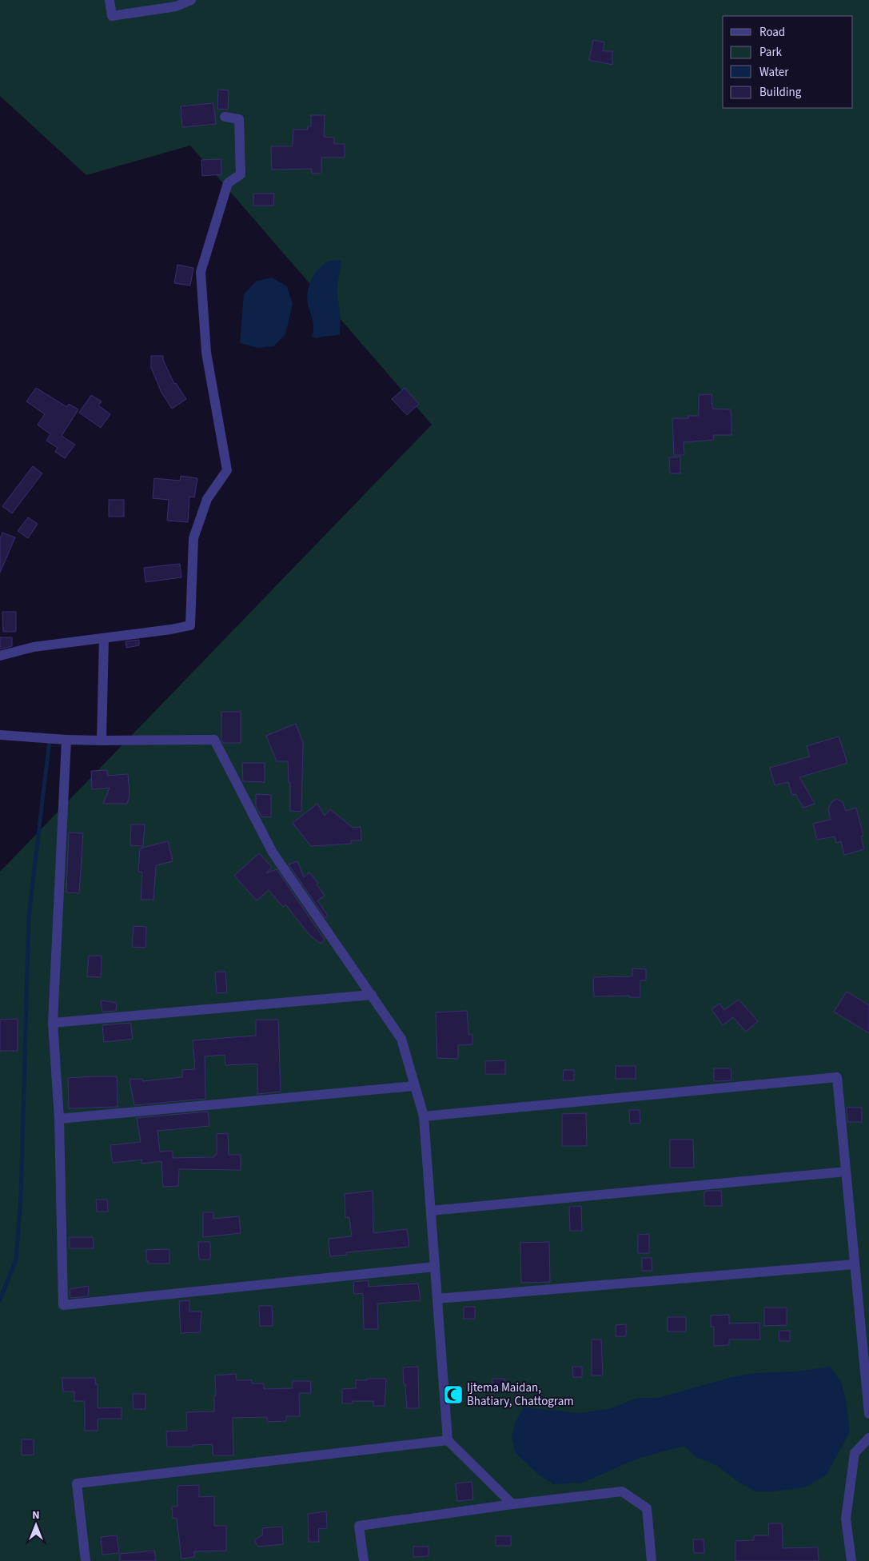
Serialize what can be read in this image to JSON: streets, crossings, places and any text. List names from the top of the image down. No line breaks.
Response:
{"places":{"mosque":["Ijtema Maidan, Bhatiary, Chattogram"]},"legend":["Road","Park","Water","Building"],"north":"top"}
